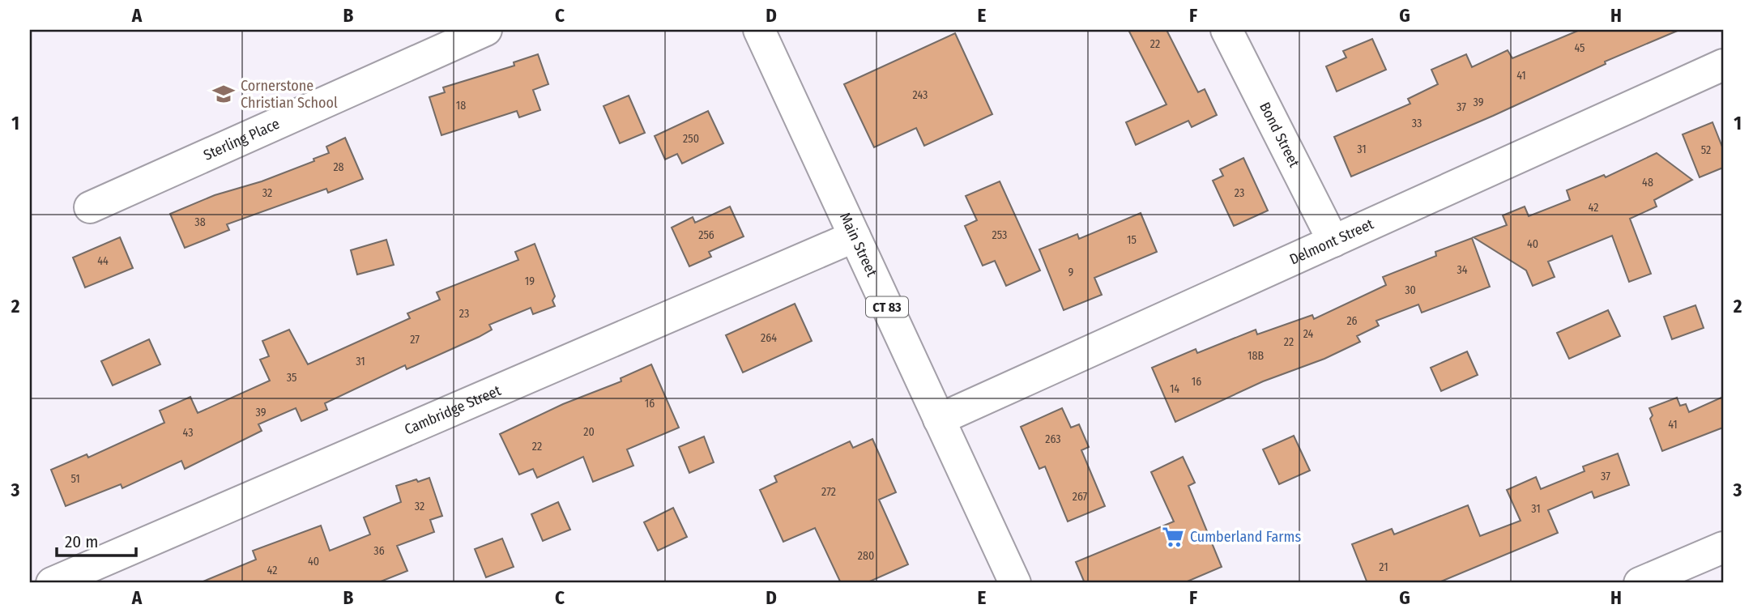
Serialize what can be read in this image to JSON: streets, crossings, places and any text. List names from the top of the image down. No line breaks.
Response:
{"streets":{"street":["Bond Street","Sterling Place","Delmont Street","Main Street","CT 83","Cambridge Street"]},"crossings":[["Bond Street","Delmont Street"],["Delmont Street","Main Street"],["Main Street","Cambridge Street"]],"places":{"school or university":["Cornerstone Christian School"],"supermarket":["Cumberland Farms"]},"house_numbers":["22","45","41","243","39","18","37","33","250","31","52","28","48","32","23","42","38","256","253","15","40","44","34","9","19","30","23","26","24","264","27","22","18B","31","35","16","14","16","39","41","20","43","263","22","37","51","272","267","32","31","36","280","40","21","42"],"scale_bar":"20 m","grid":{"columns":["A","B","C","D","E","F","G","H"],"rows":["1","2","3"]}}
